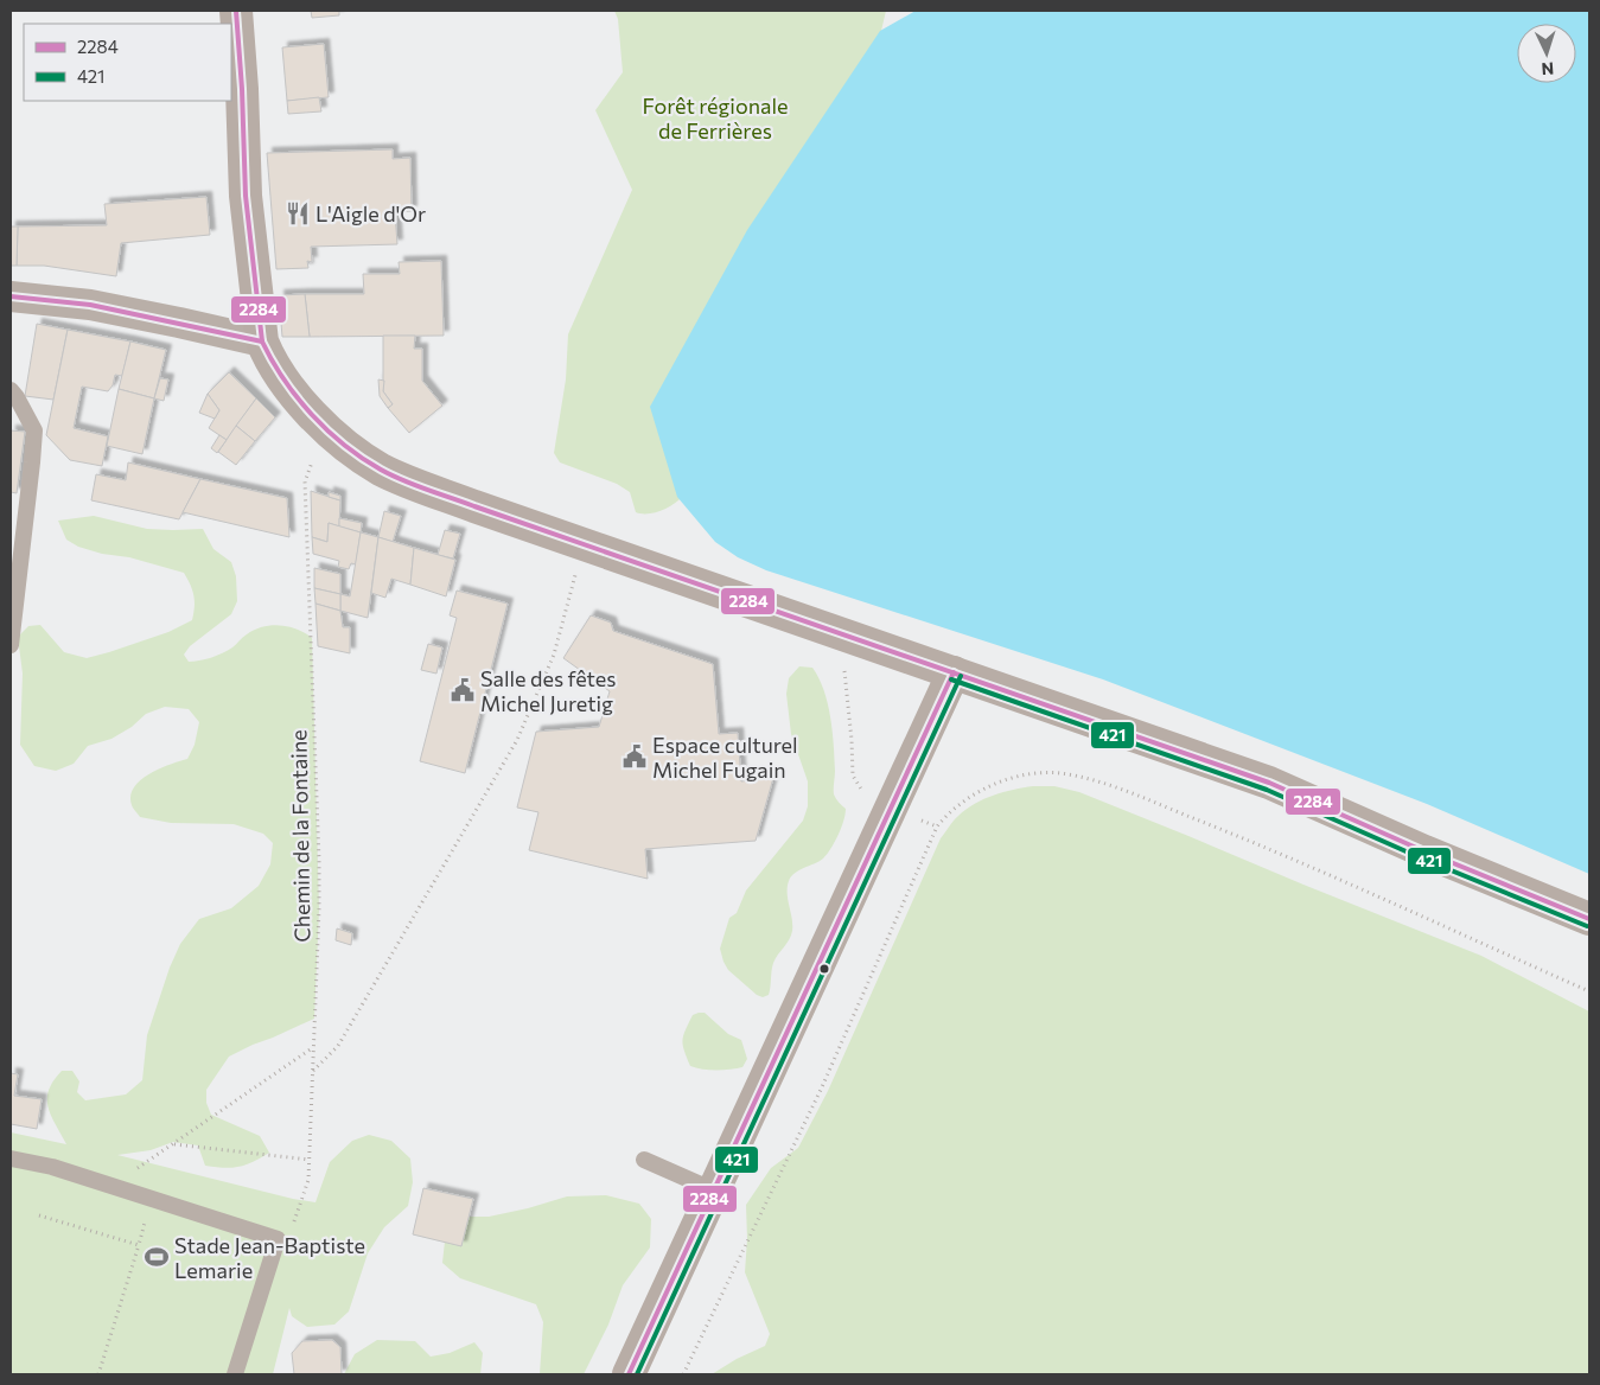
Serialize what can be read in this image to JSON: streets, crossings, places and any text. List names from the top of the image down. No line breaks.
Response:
{"streets":{"path":["Chemin de la Fontaine"]},"parks":["Forêt régionale de Ferrières"],"places":{"restaurant":["L'Aigle d'Or"],"public building":["Salle des fêtes Michel Juretig","Espace culturel Michel Fugain"],"sports":["Stade Jean-Baptiste Lemarie"]},"lines":["transit line 2284","transit line 421"],"legend":["2284","421"],"north":"bottom"}
